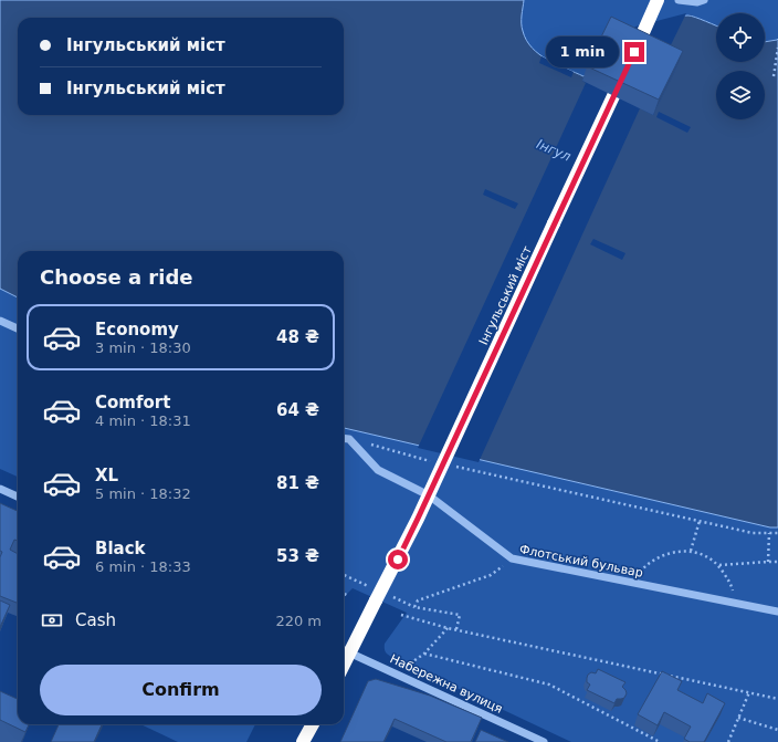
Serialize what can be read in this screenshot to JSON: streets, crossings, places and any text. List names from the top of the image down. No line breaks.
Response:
{"streets":{"highway":["Інгульський міст"],"street":["Флотський бульвар","Набережна вулиця"]},"crossings":[["Інгульський міст","Набережна вулиця"]],"water":["Інгул"],"page":{"banner":["Інгульський міст","Інгульський міст"],"bubble":"1 min","heading":"Choose a ride","list":[{"name":"Economy","note":"3 min · 18:30","value":"48 ₴"},{"name":"Comfort","note":"4 min · 18:31","value":"64 ₴"},{"name":"XL","note":"5 min · 18:32","value":"81 ₴"},{"name":"Black","note":"6 min · 18:33","value":"53 ₴"}],"pay":["Cash","220 m"],"buttons":"Confirm"}}
